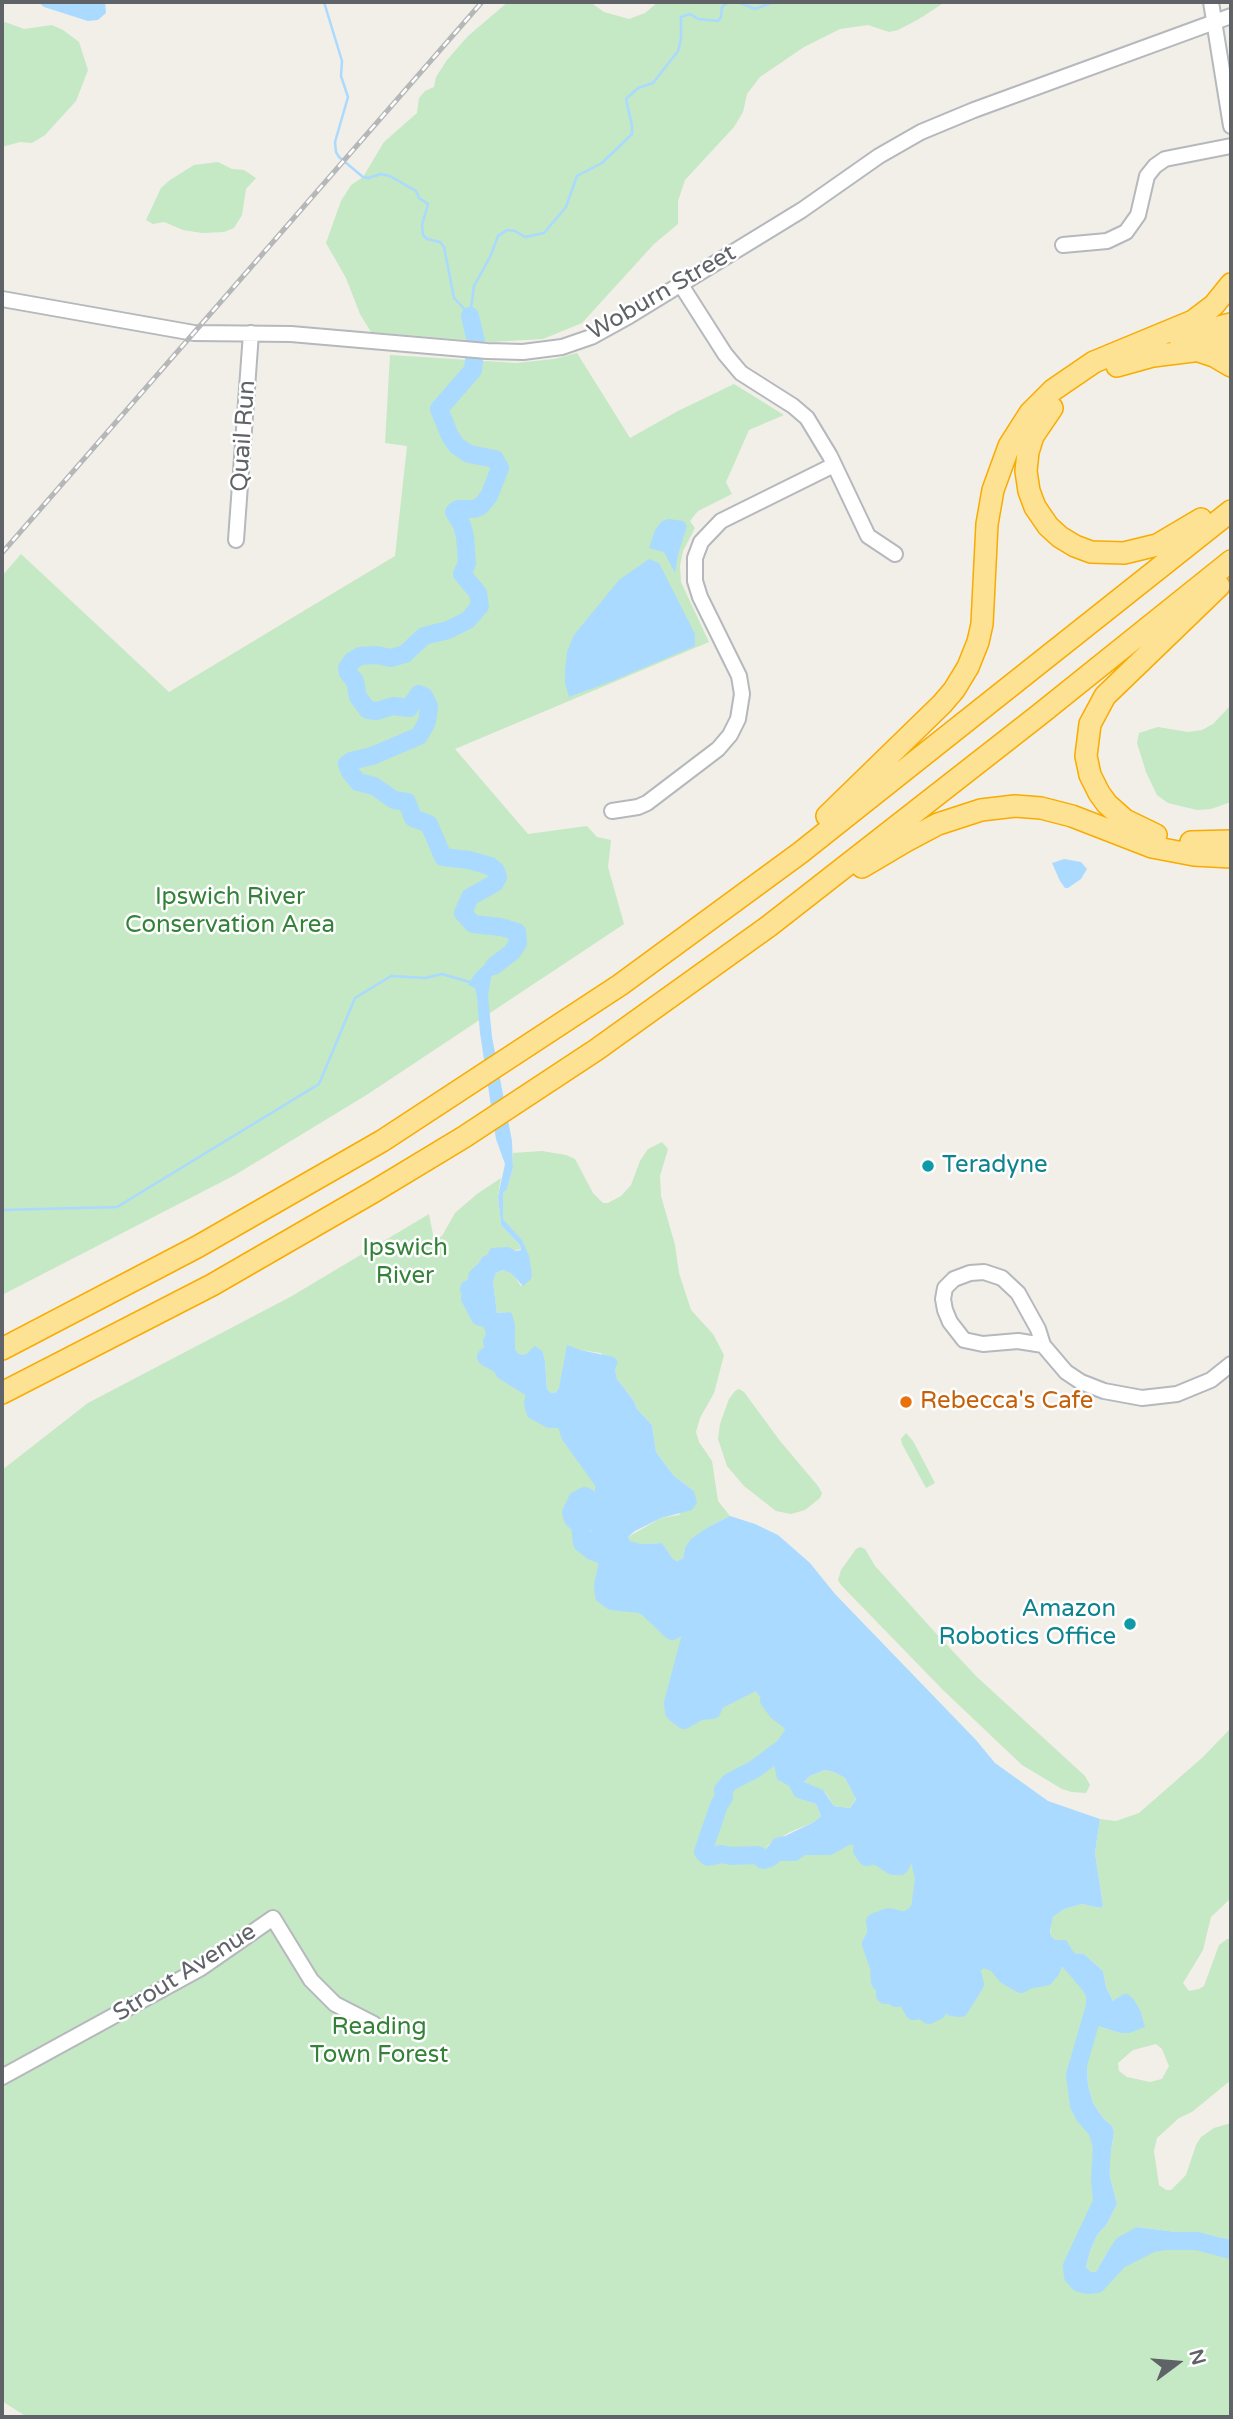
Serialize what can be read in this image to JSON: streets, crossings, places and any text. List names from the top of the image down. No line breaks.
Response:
{"streets":{"street":["Woburn Street","Quail Run","Strout Avenue"]},"crossings":[["Woburn Street","Quail Run"]],"parks":["Ipswich River Conservation Area","Ipswich River","Reading Town Forest"],"places":["Teradyne","Rebecca's Cafe","Amazon Robotics Office"],"north":"right"}
